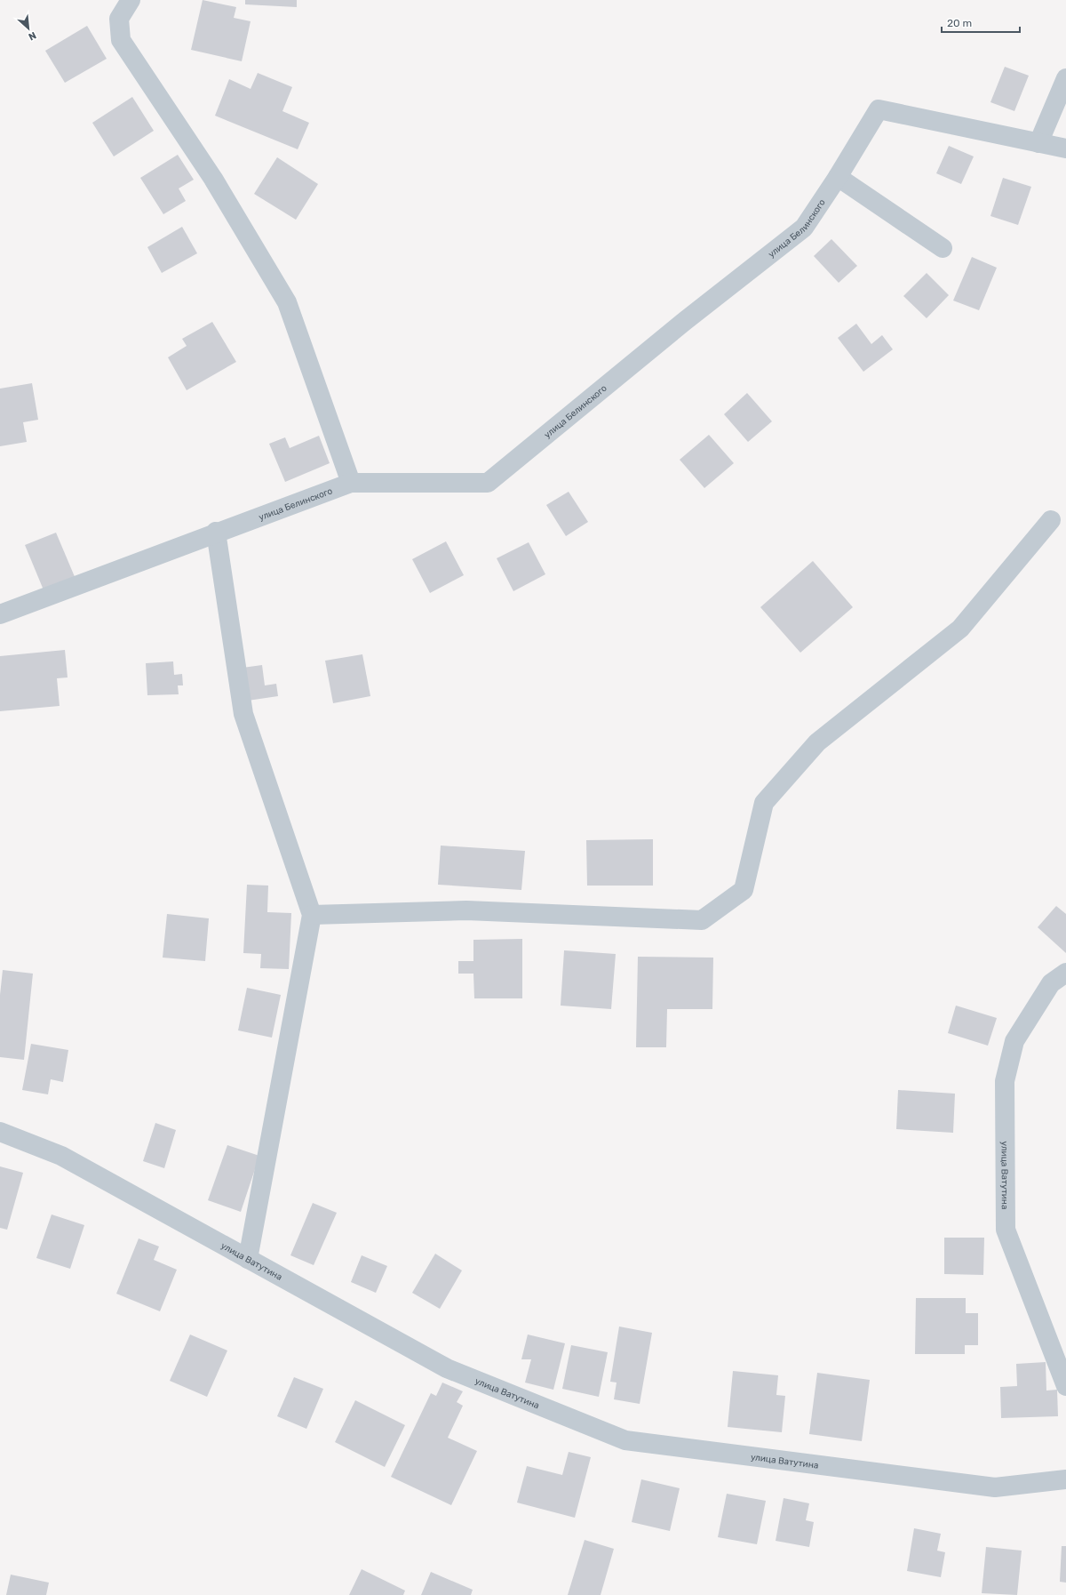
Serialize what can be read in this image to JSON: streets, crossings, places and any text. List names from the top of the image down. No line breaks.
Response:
{"streets":{"street":["улица Белинского","улица Ватутина"]},"scale_bar":"20 m","north":"bottom right"}
